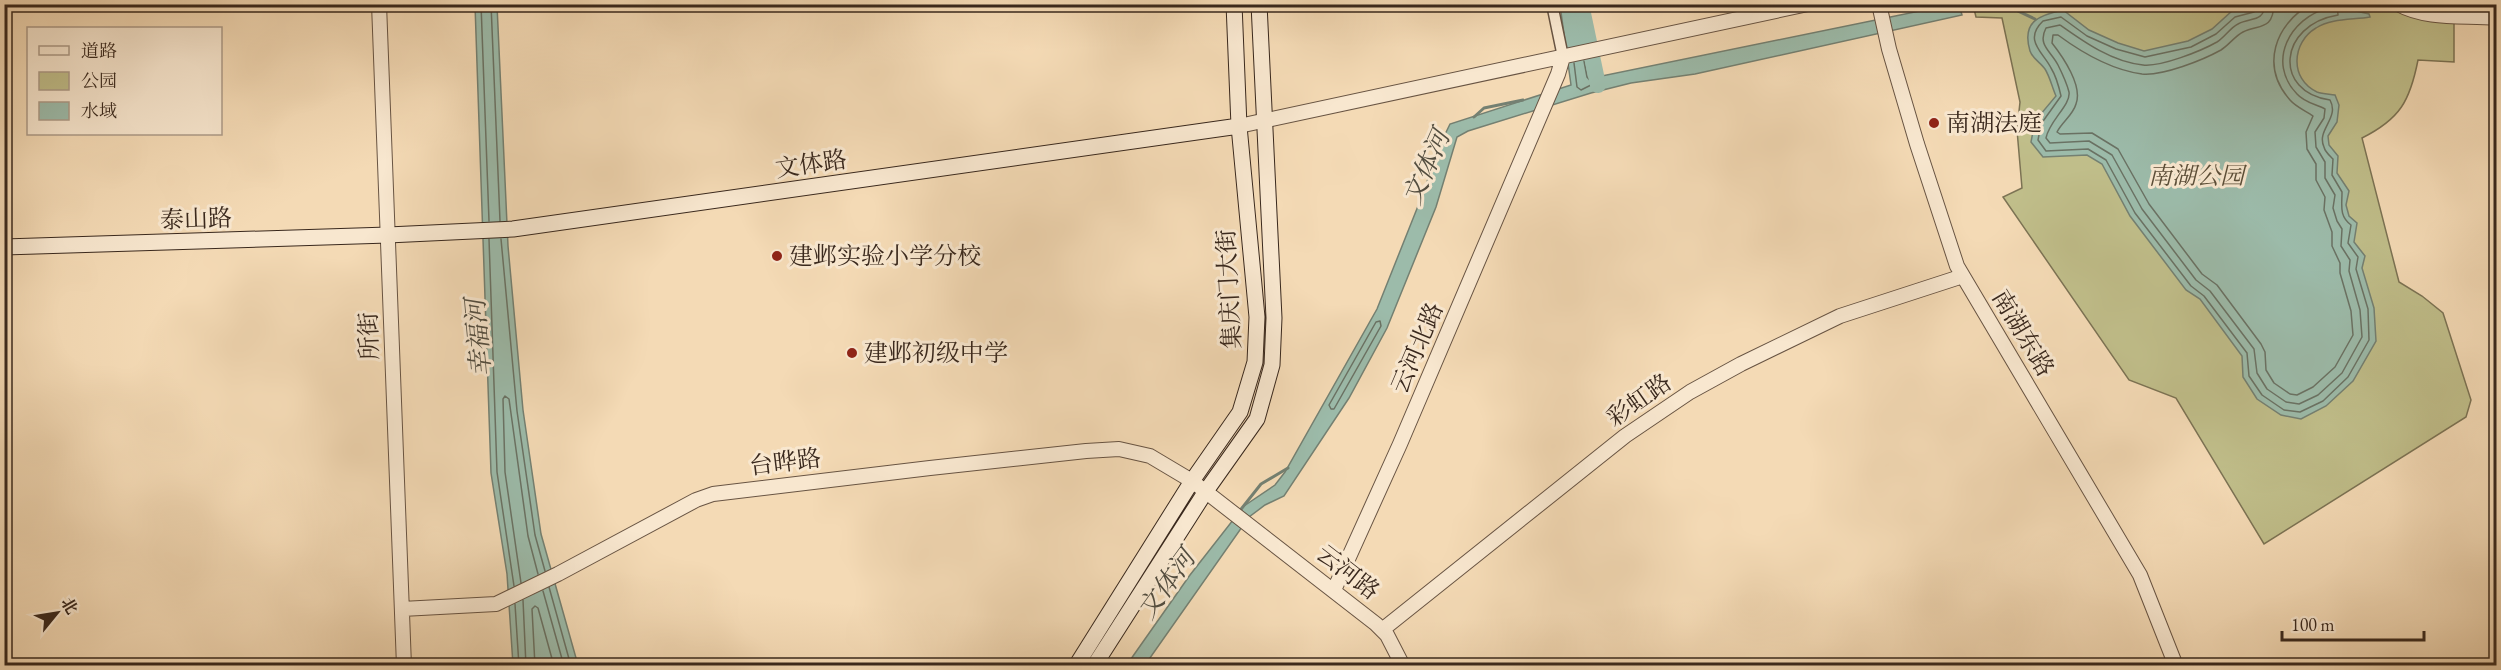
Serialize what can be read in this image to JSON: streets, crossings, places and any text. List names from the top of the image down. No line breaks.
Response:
{"streets":{"main road":["文体路","泰山路","集庆门大街"],"street":["南湖东路","所街","云河北路","彩虹路","台晔路","云河路"]},"crossings":[["文体路","泰山路"],["文体路","集庆门大街"],["文体路","所街"],["泰山路","所街"],["集庆门大街","台晔路"],["南湖东路","彩虹路"],["所街","台晔路"],["云河北路","云河路"],["彩虹路","云河路"],["台晔路","云河路"]],"water":["文体河","幸福河"],"parks":["南湖公园"],"places":["南湖法庭","建邺实验小学分校","建邺初级中学"],"legend":["道路","公园","水域"],"scale_bar":"100 m","north":"top right"}
